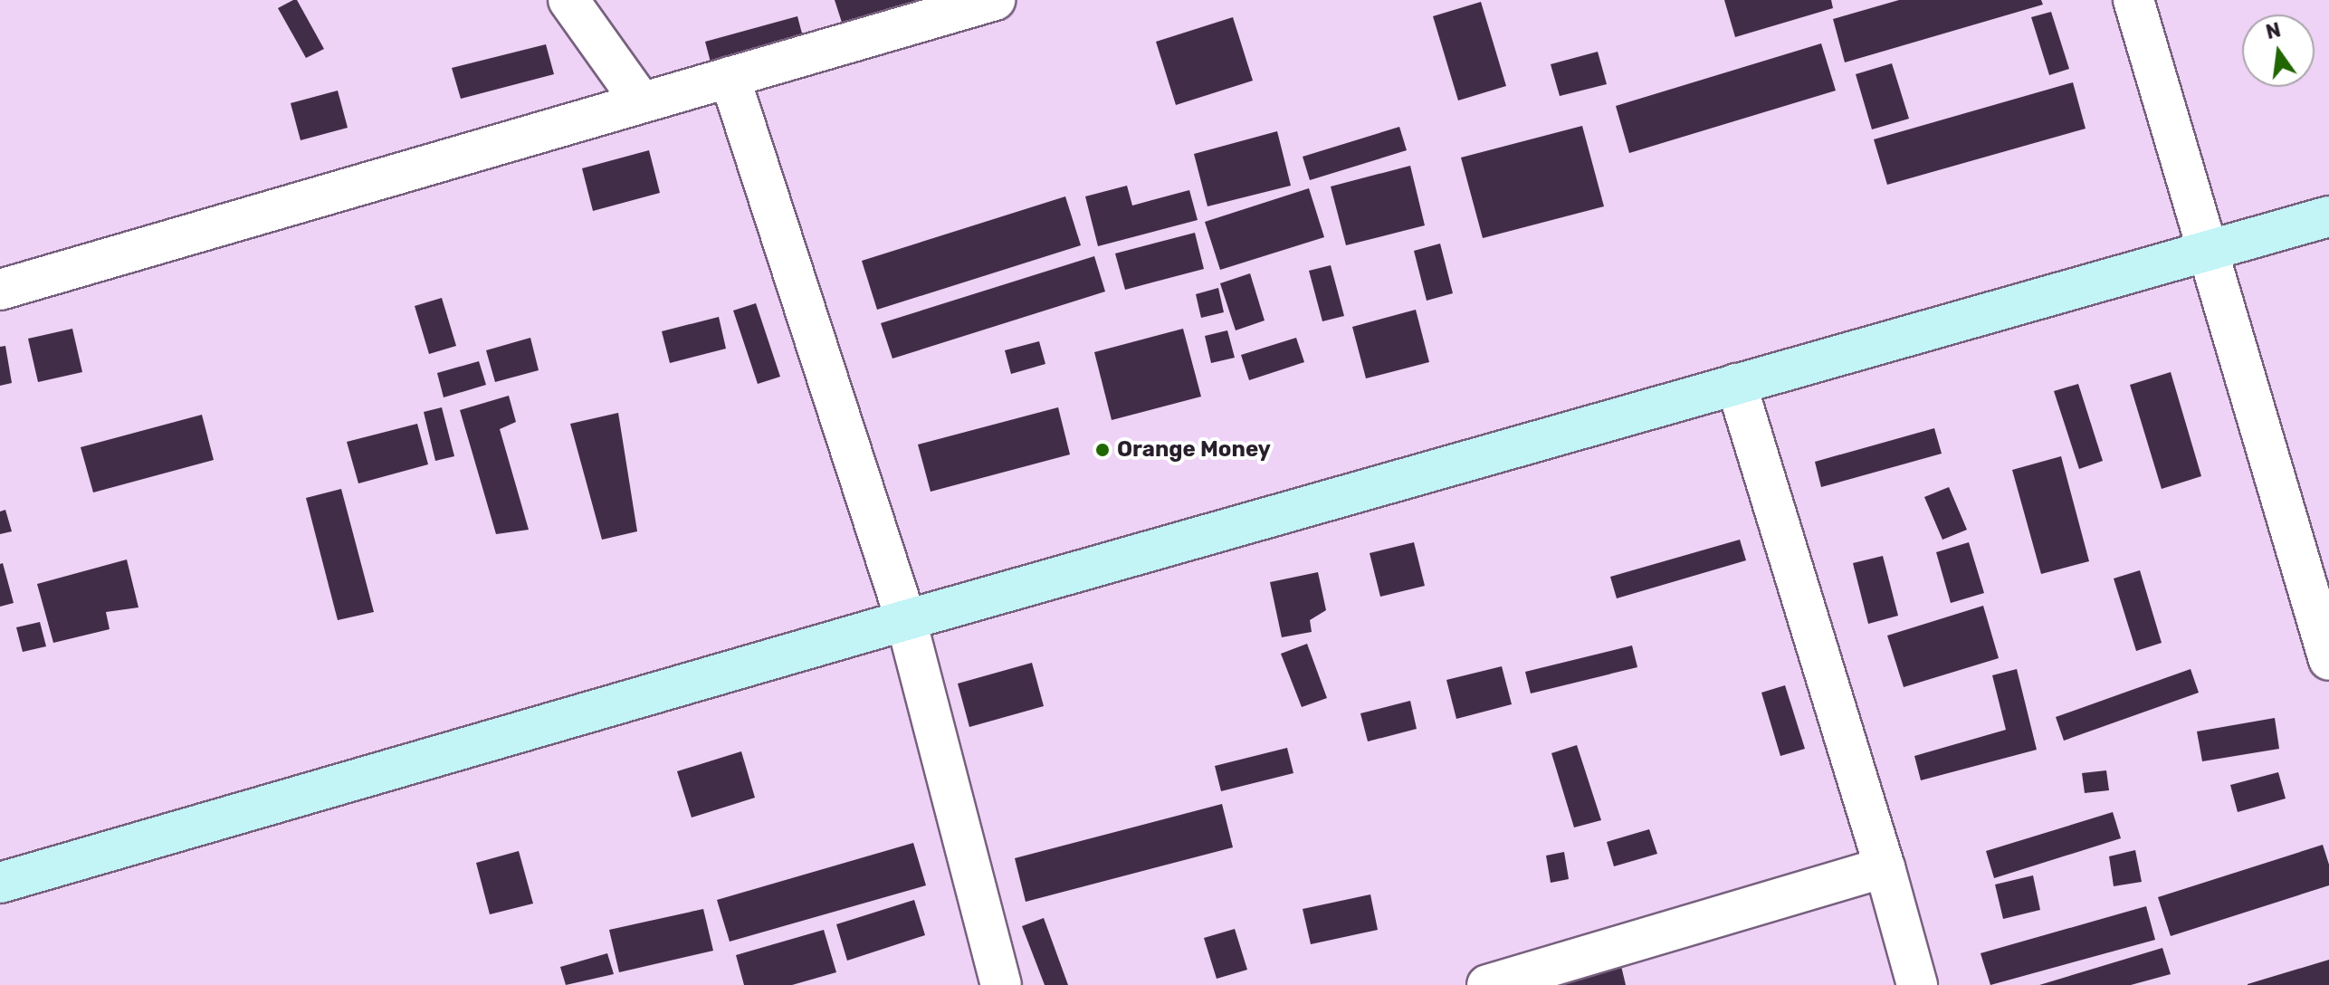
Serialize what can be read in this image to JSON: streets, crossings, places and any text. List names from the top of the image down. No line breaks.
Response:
{"places":["Orange Money"],"north":"top"}
